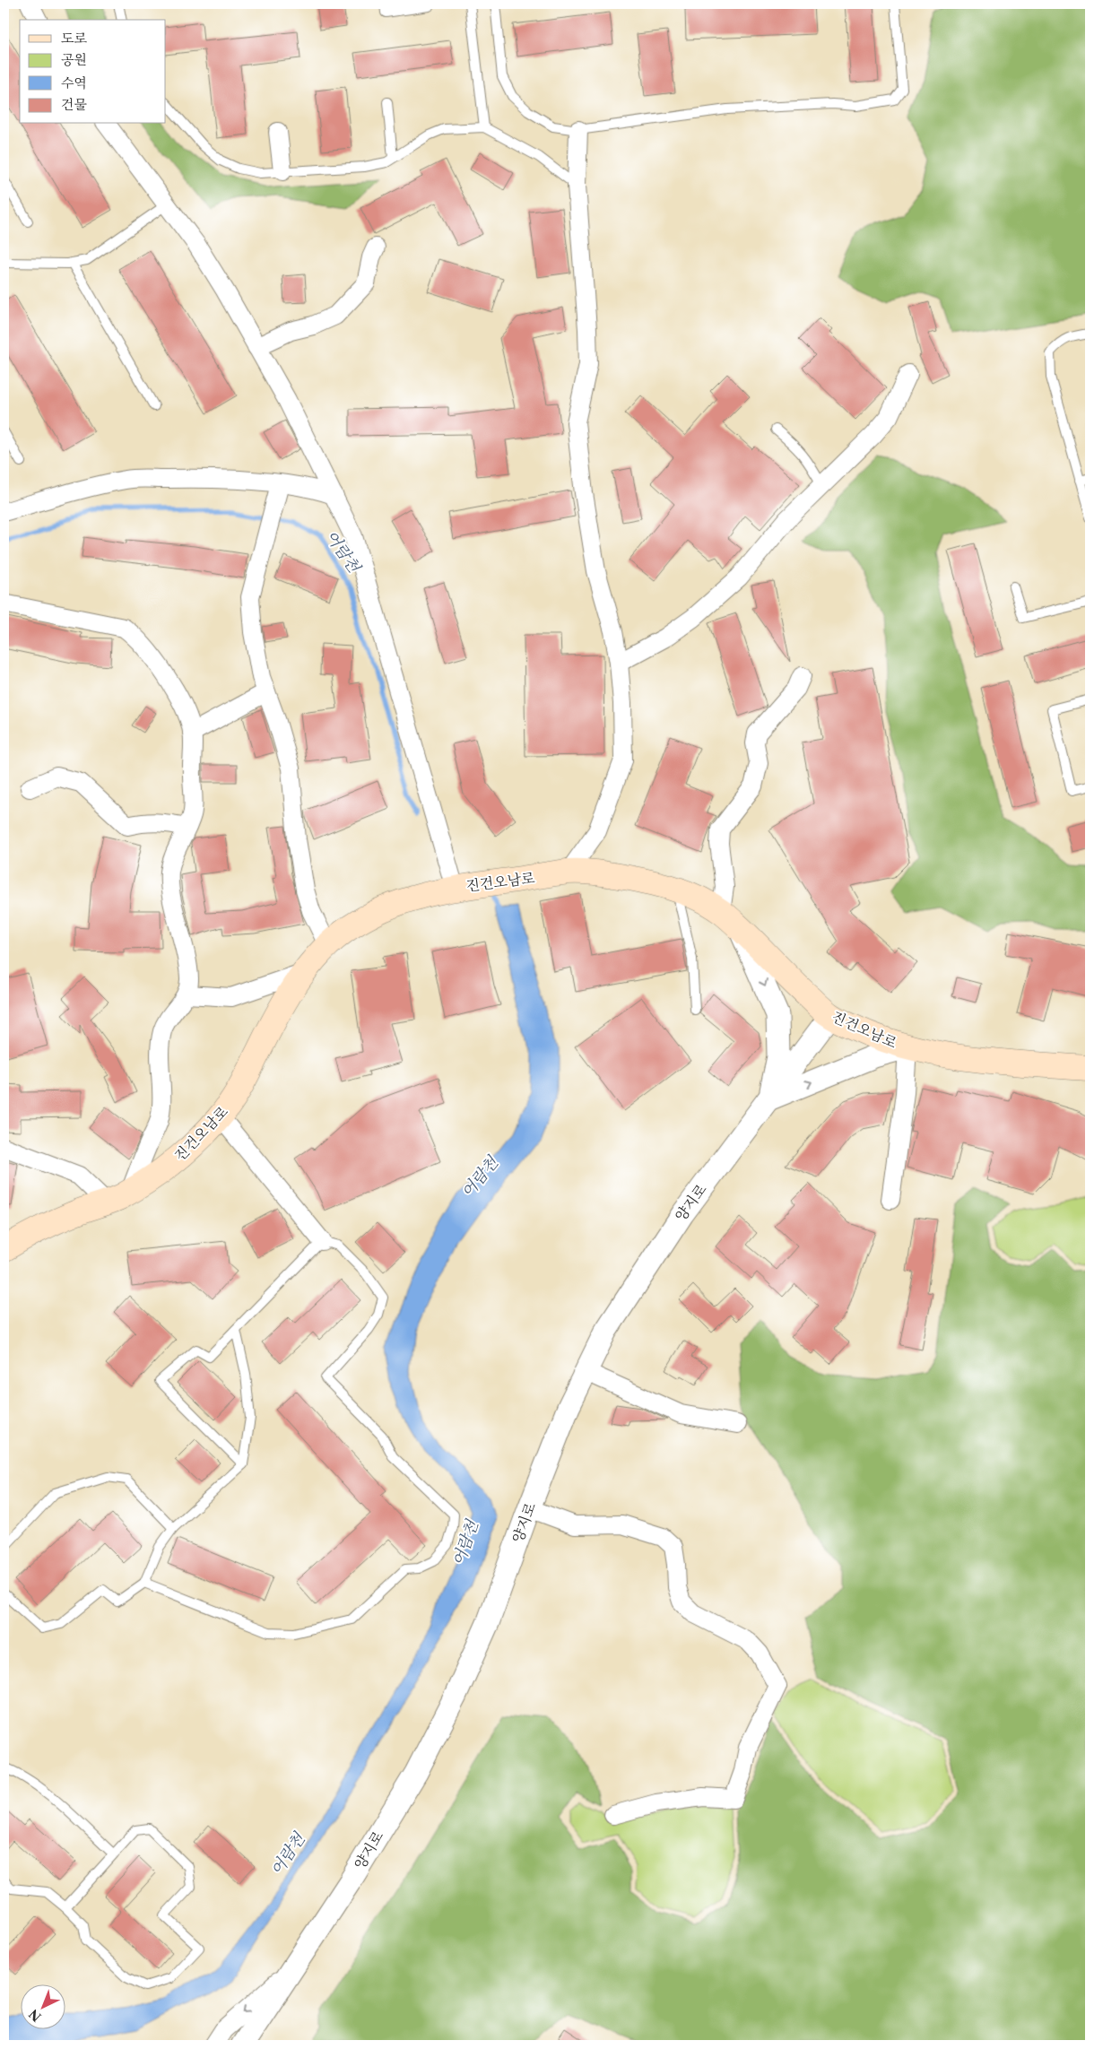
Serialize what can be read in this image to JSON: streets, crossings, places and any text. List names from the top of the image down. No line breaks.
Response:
{"streets":{"main road":["진건오남로"],"street":["양지로"]},"crossings":[["진건오남로","양지로"]],"water":["어람천"],"legend":["도로","공원","수역","건물"],"north":"bottom left"}
